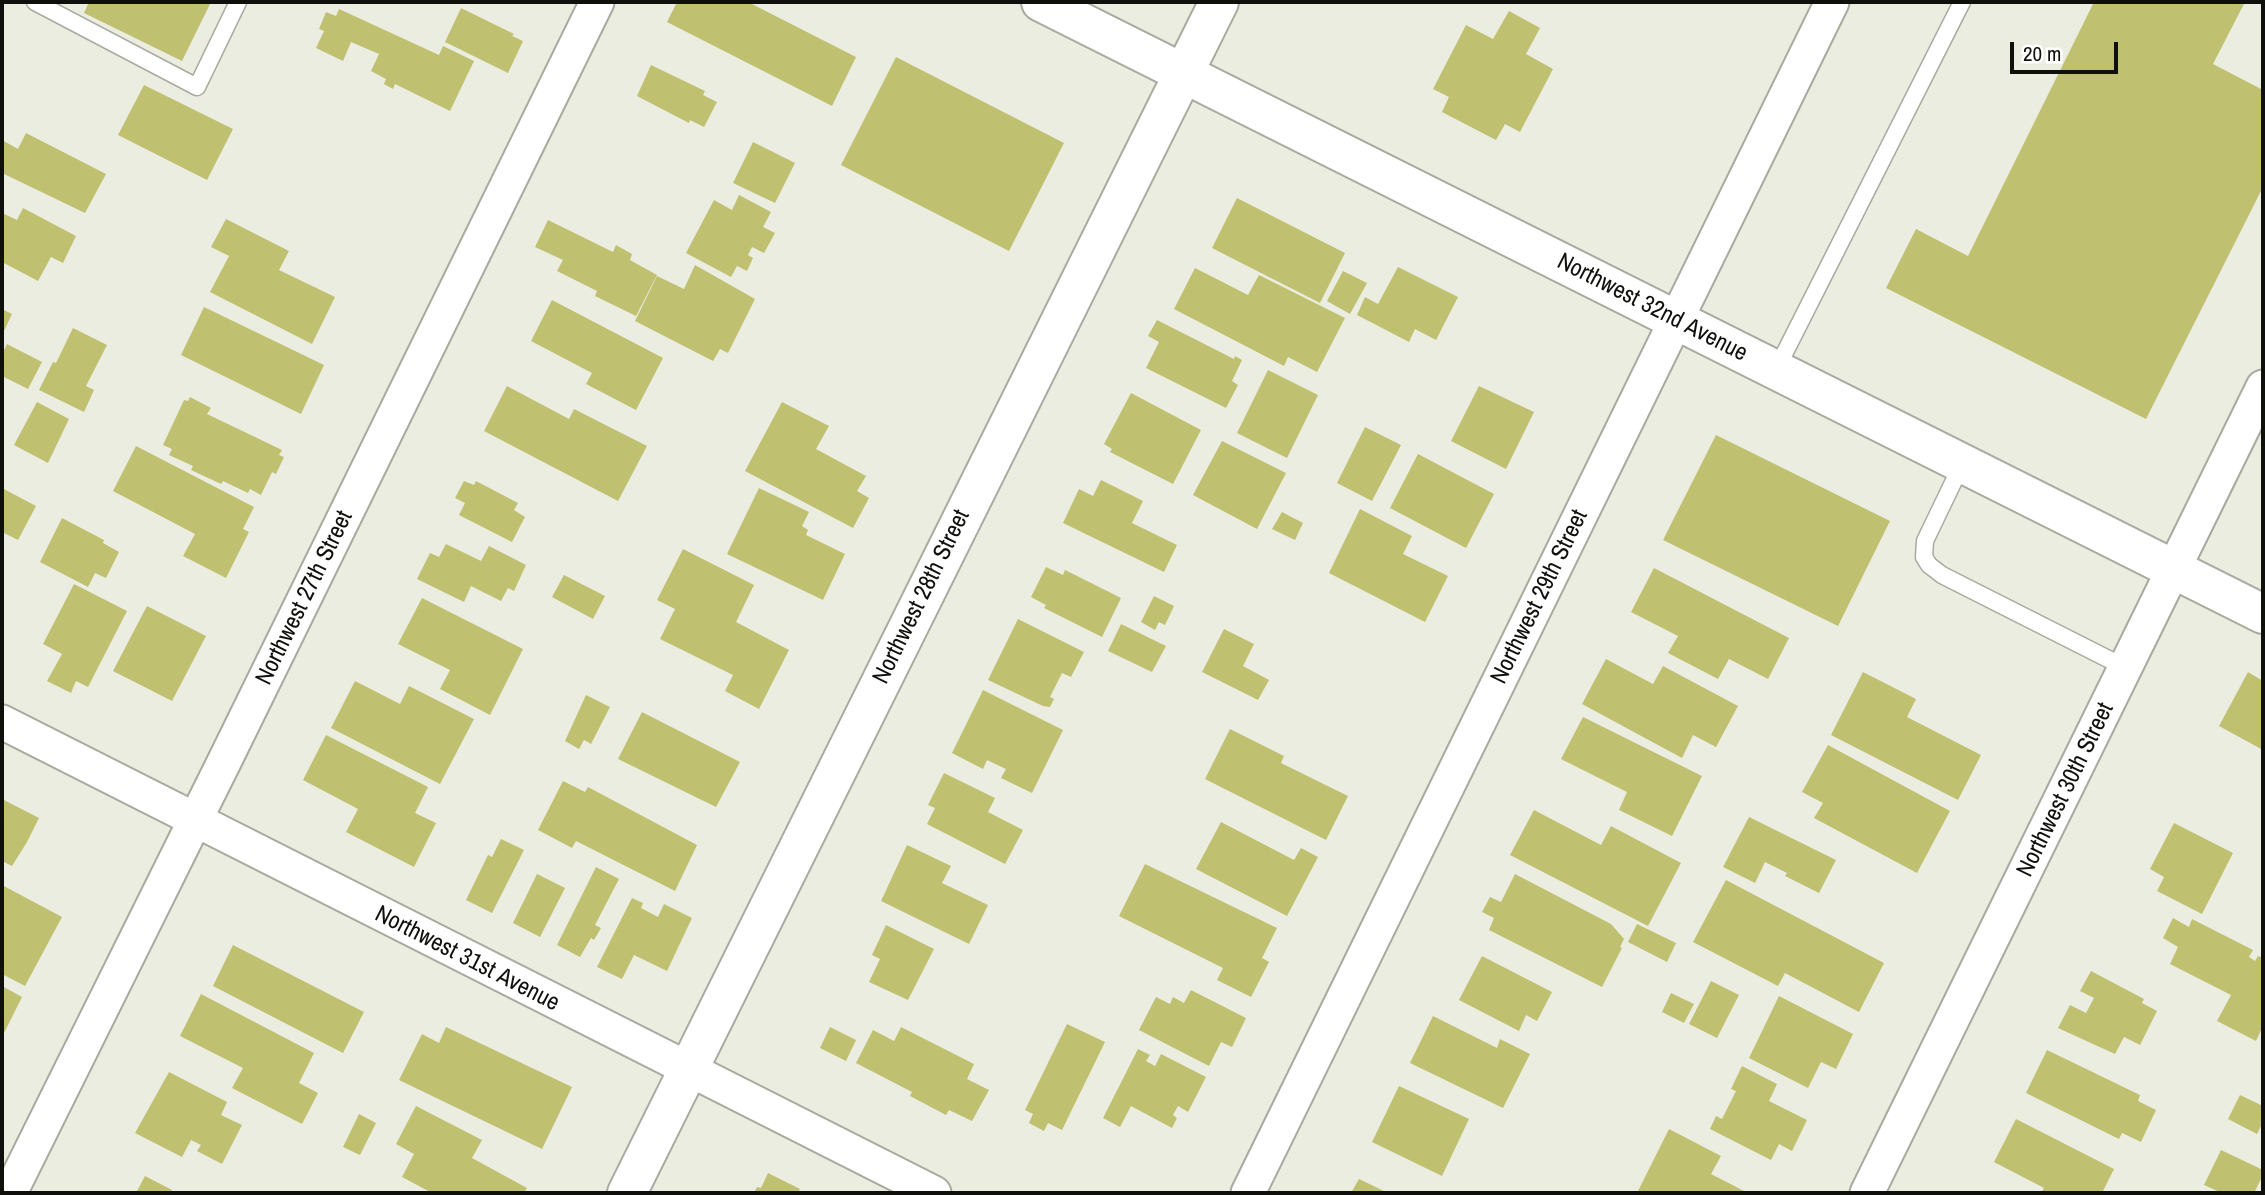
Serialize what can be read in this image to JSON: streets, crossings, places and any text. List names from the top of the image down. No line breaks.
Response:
{"streets":{"main road":["Northwest 32nd Avenue","Northwest 28th Street"],"street":["Northwest 29th Street","Northwest 27th Street","Northwest 30th Street","Northwest 31st Avenue"]},"crossings":[["Northwest 32nd Avenue","Northwest 28th Street"],["Northwest 32nd Avenue","Northwest 29th Street"],["Northwest 32nd Avenue","Northwest 30th Street"],["Northwest 28th Street","Northwest 31st Avenue"],["Northwest 27th Street","Northwest 31st Avenue"]],"scale_bar":"20 m"}
